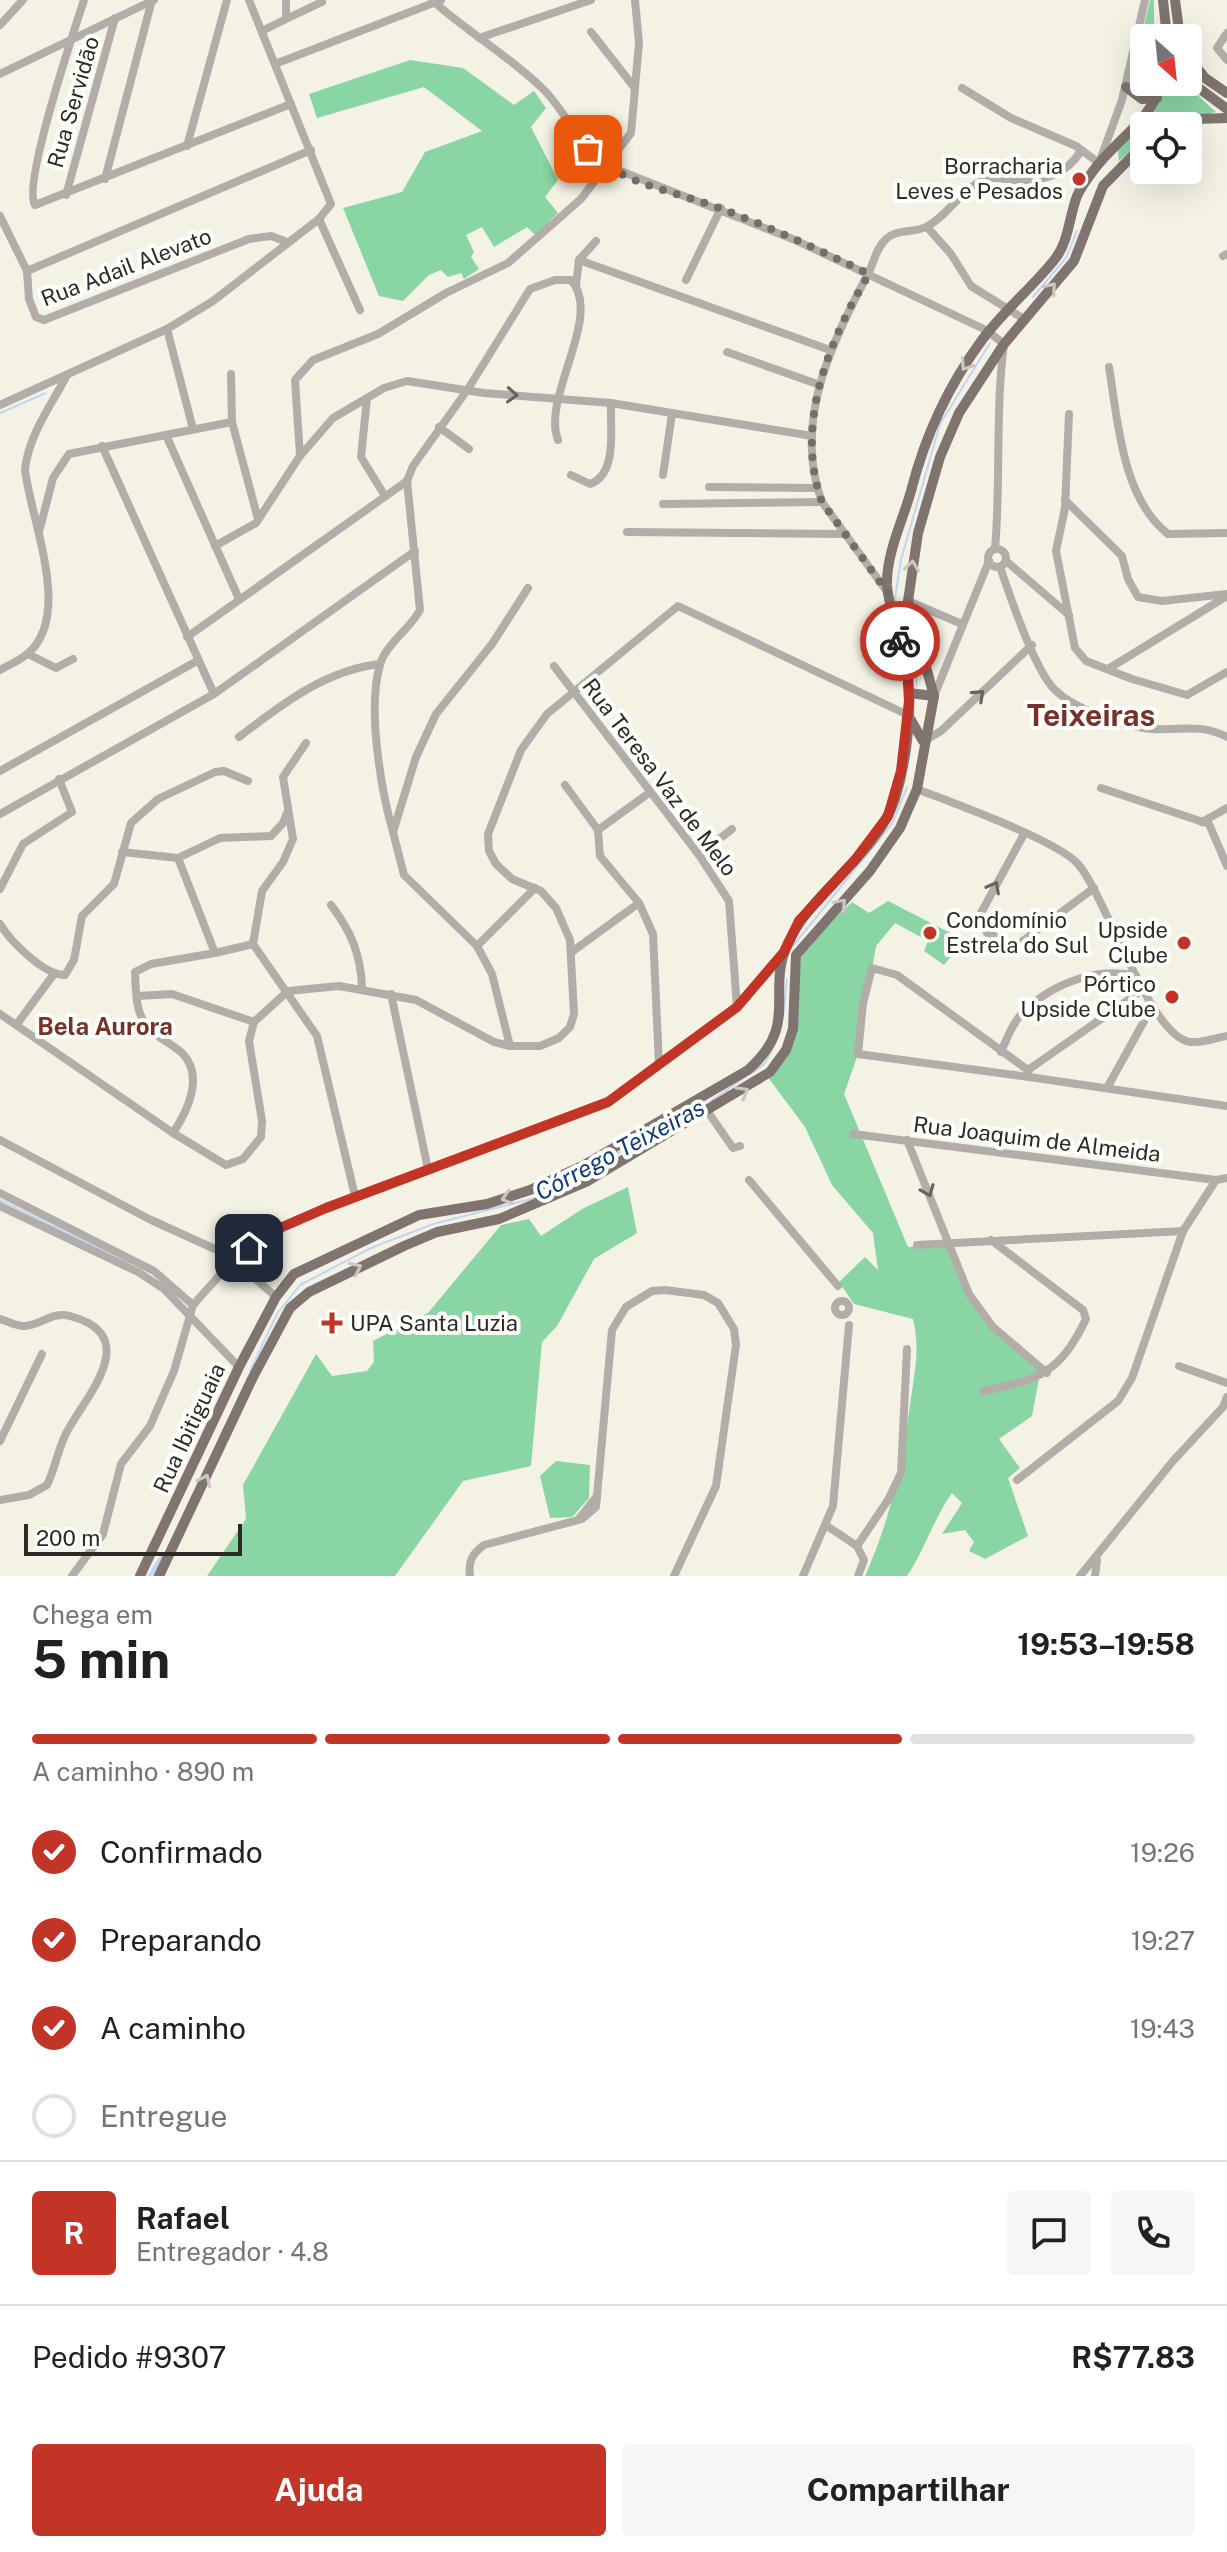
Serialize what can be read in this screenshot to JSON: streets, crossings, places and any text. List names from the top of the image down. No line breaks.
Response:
{"streets":{"main road":["Rua Ibitiguaia"],"street":["Rua Servidão","Rua Adail Alevato","Rua Teresa Vaz de Melo","Rua Joaquim de Almeida"]},"districts":["Teixeiras","Bela Aurora"],"water":["Córrego Teixeiras"],"places":{"other":["Borracharia Leves e Pesados","Condomínio Estrela do Sul","Upside Clube","Pórtico Upside Clube"],"health":["UPA Santa Luzia"]},"scale_bar":"200 m","north":"bottom right","page":{"scale":"200 m","heading":["5 min","Chega em","19:53–19:58"],"panel":["Rafael","Entregador · 4.8","Pedido #9307","R$77.83"],"bar":"A caminho · 890 m","list":[["Confirmado","19:26"],["Preparando","19:27"],["A caminho","19:43"],"Entregue"],"round":"R","buttons":["Ajuda","Compartilhar"]}}
